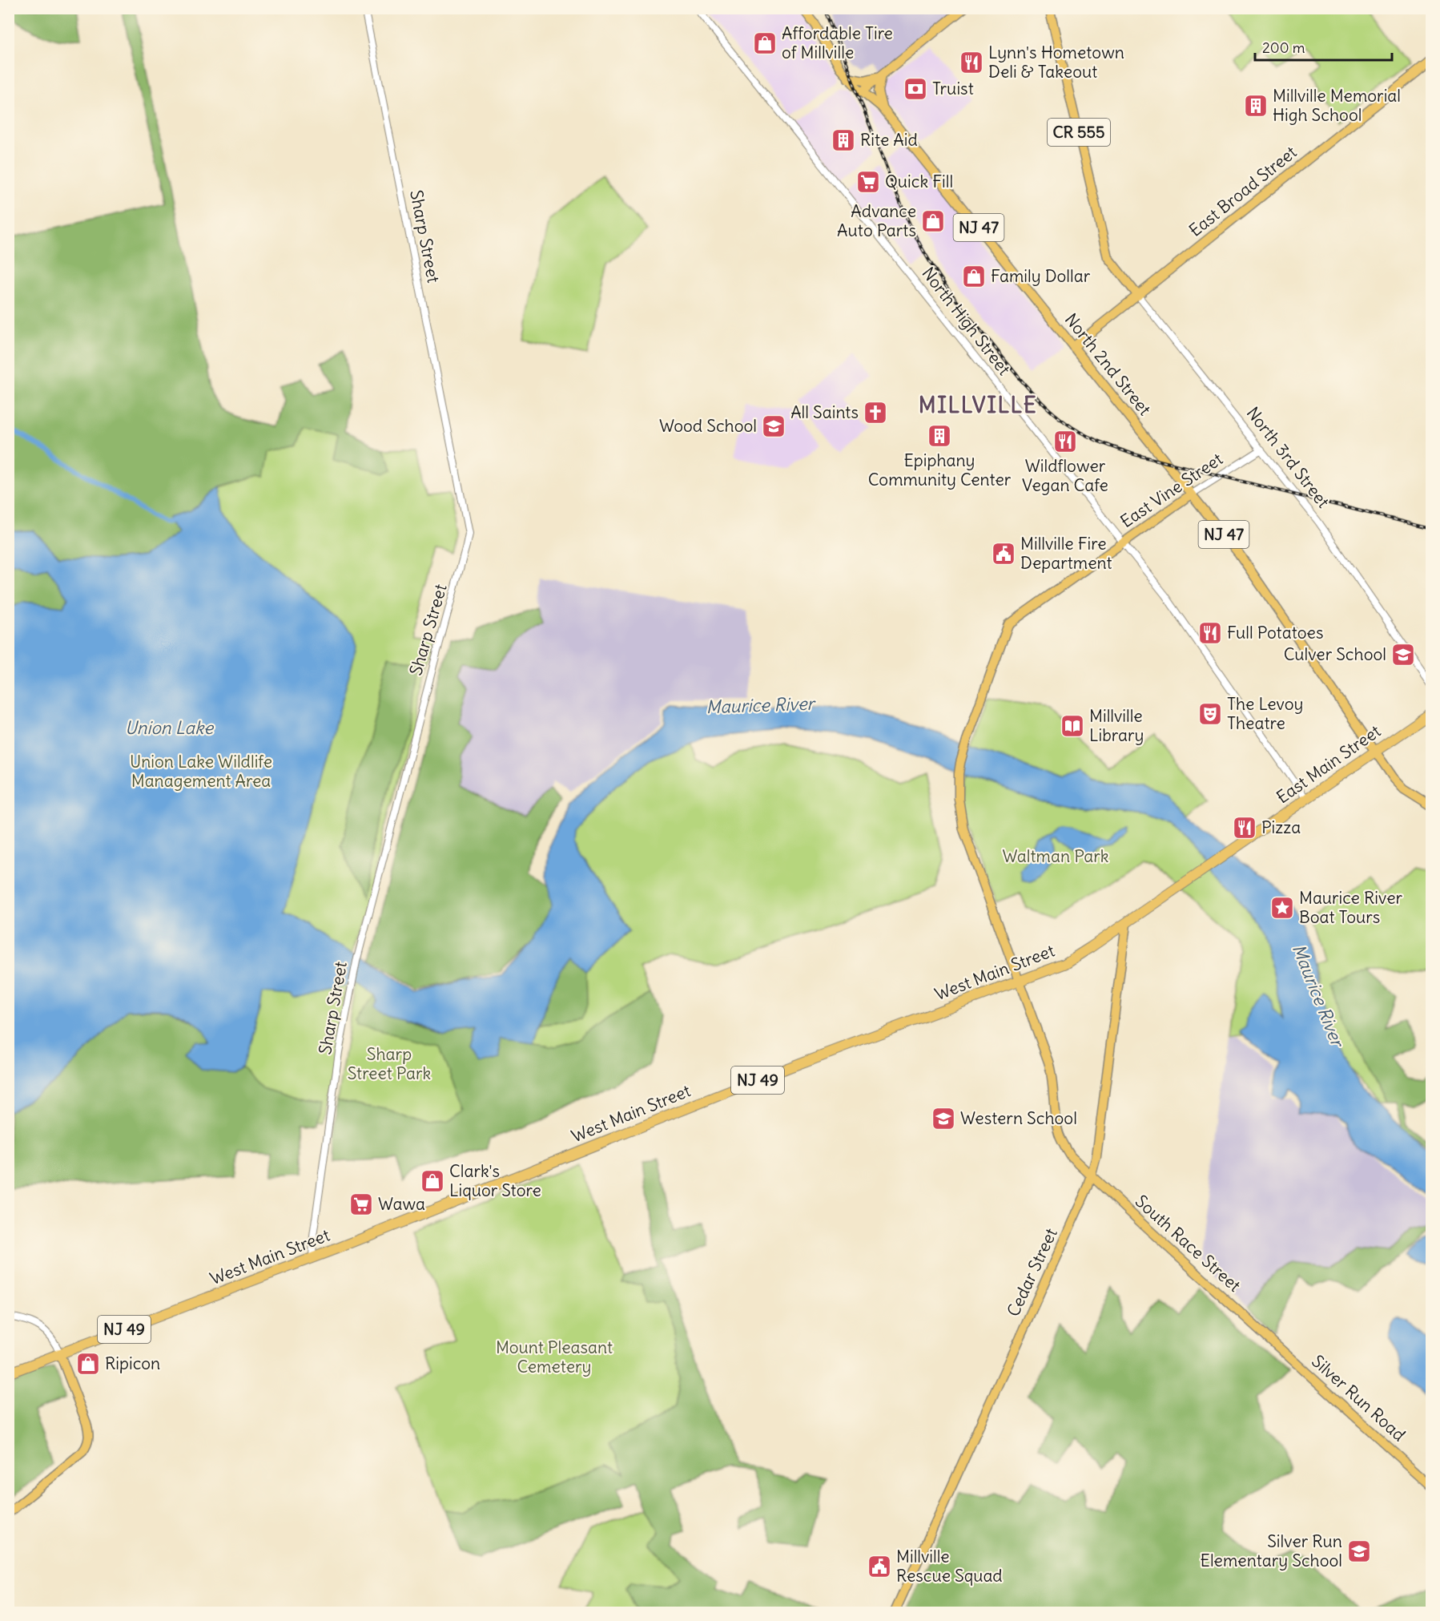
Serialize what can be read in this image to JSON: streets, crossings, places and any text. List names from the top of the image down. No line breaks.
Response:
{"streets":{"highway":["East Main Street","West Main Street","NJ 49"],"main road":["CR 555","East Broad Street","NJ 47","North 2nd Street","North 3rd Street","East Vine Street","South Race Street","Cedar Street","Silver Run Road"],"street":["Sharp Street","North High Street"]},"crossings":[["East Broad Street","North 2nd Street"],["East Broad Street","North 3rd Street"],["NJ 47","North 2nd Street"],["NJ 47","East Main Street"],["Sharp Street","West Main Street"],["North High Street","East Vine Street"],["North High Street","East Main Street"],["North 2nd Street","East Vine Street"],["North 2nd Street","East Main Street"],["North 3rd Street","East Vine Street"],["East Vine Street","South Race Street"],["East Main Street","West Main Street"],["West Main Street","South Race Street"],["West Main Street","Cedar Street"],["South Race Street","Cedar Street"],["South Race Street","Silver Run Road"]],"districts":["MILLVILLE"],"water":["Maurice River","Union Lake"],"parks":["Union Lake Wildlife Management Area","Waltman Park","Sharp Street Park","Mount Pleasant Cemetery"],"places":{"shop":["Affordable Tire of Millville","Advance Auto Parts","Family Dollar","Clark's Liquor Store","Ripicon"],"restaurant":["Lynn's Hometown Deli & Takeout","Wildflower Vegan Cafe","Full Potatoes","Pizza"],"bank":["Truist"],"building":["Millville Memorial High School","Rite Aid","Epiphany Community Center"],"supermarket":["Quick Fill","Wawa"],"church":["All Saints"],"school or university":["Wood School","Culver School","Western School","Silver Run Elementary School"],"public building":["Millville Fire Department","Millville Rescue Squad"],"theatre":["The Levoy Theatre"],"library":["Millville Library"],"place":["Maurice River Boat Tours"]},"scale_bar":"200 m"}
